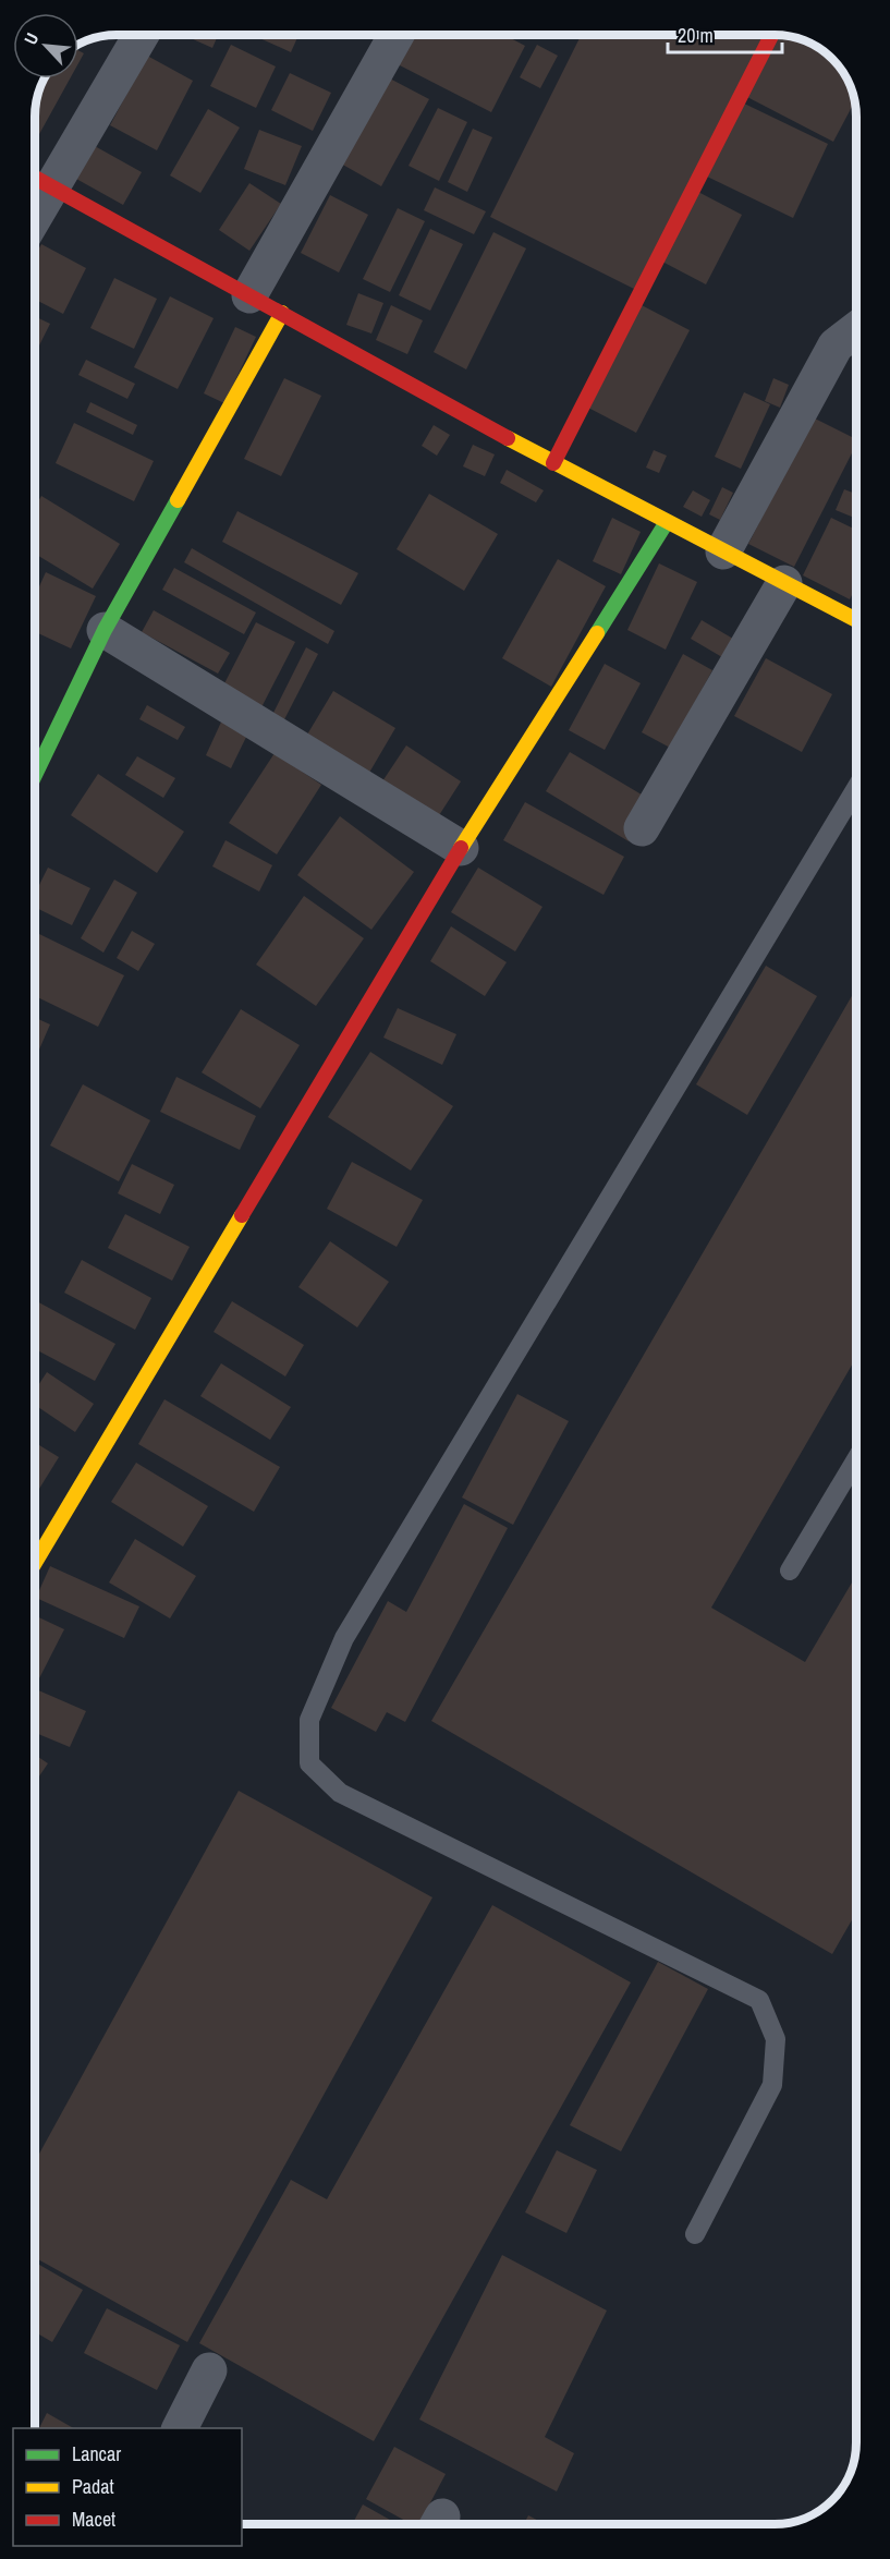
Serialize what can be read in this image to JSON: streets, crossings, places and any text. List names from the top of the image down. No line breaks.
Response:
{"legend":["Lancar","Padat","Macet"],"scale_bar":"20 m","north":"top left"}
